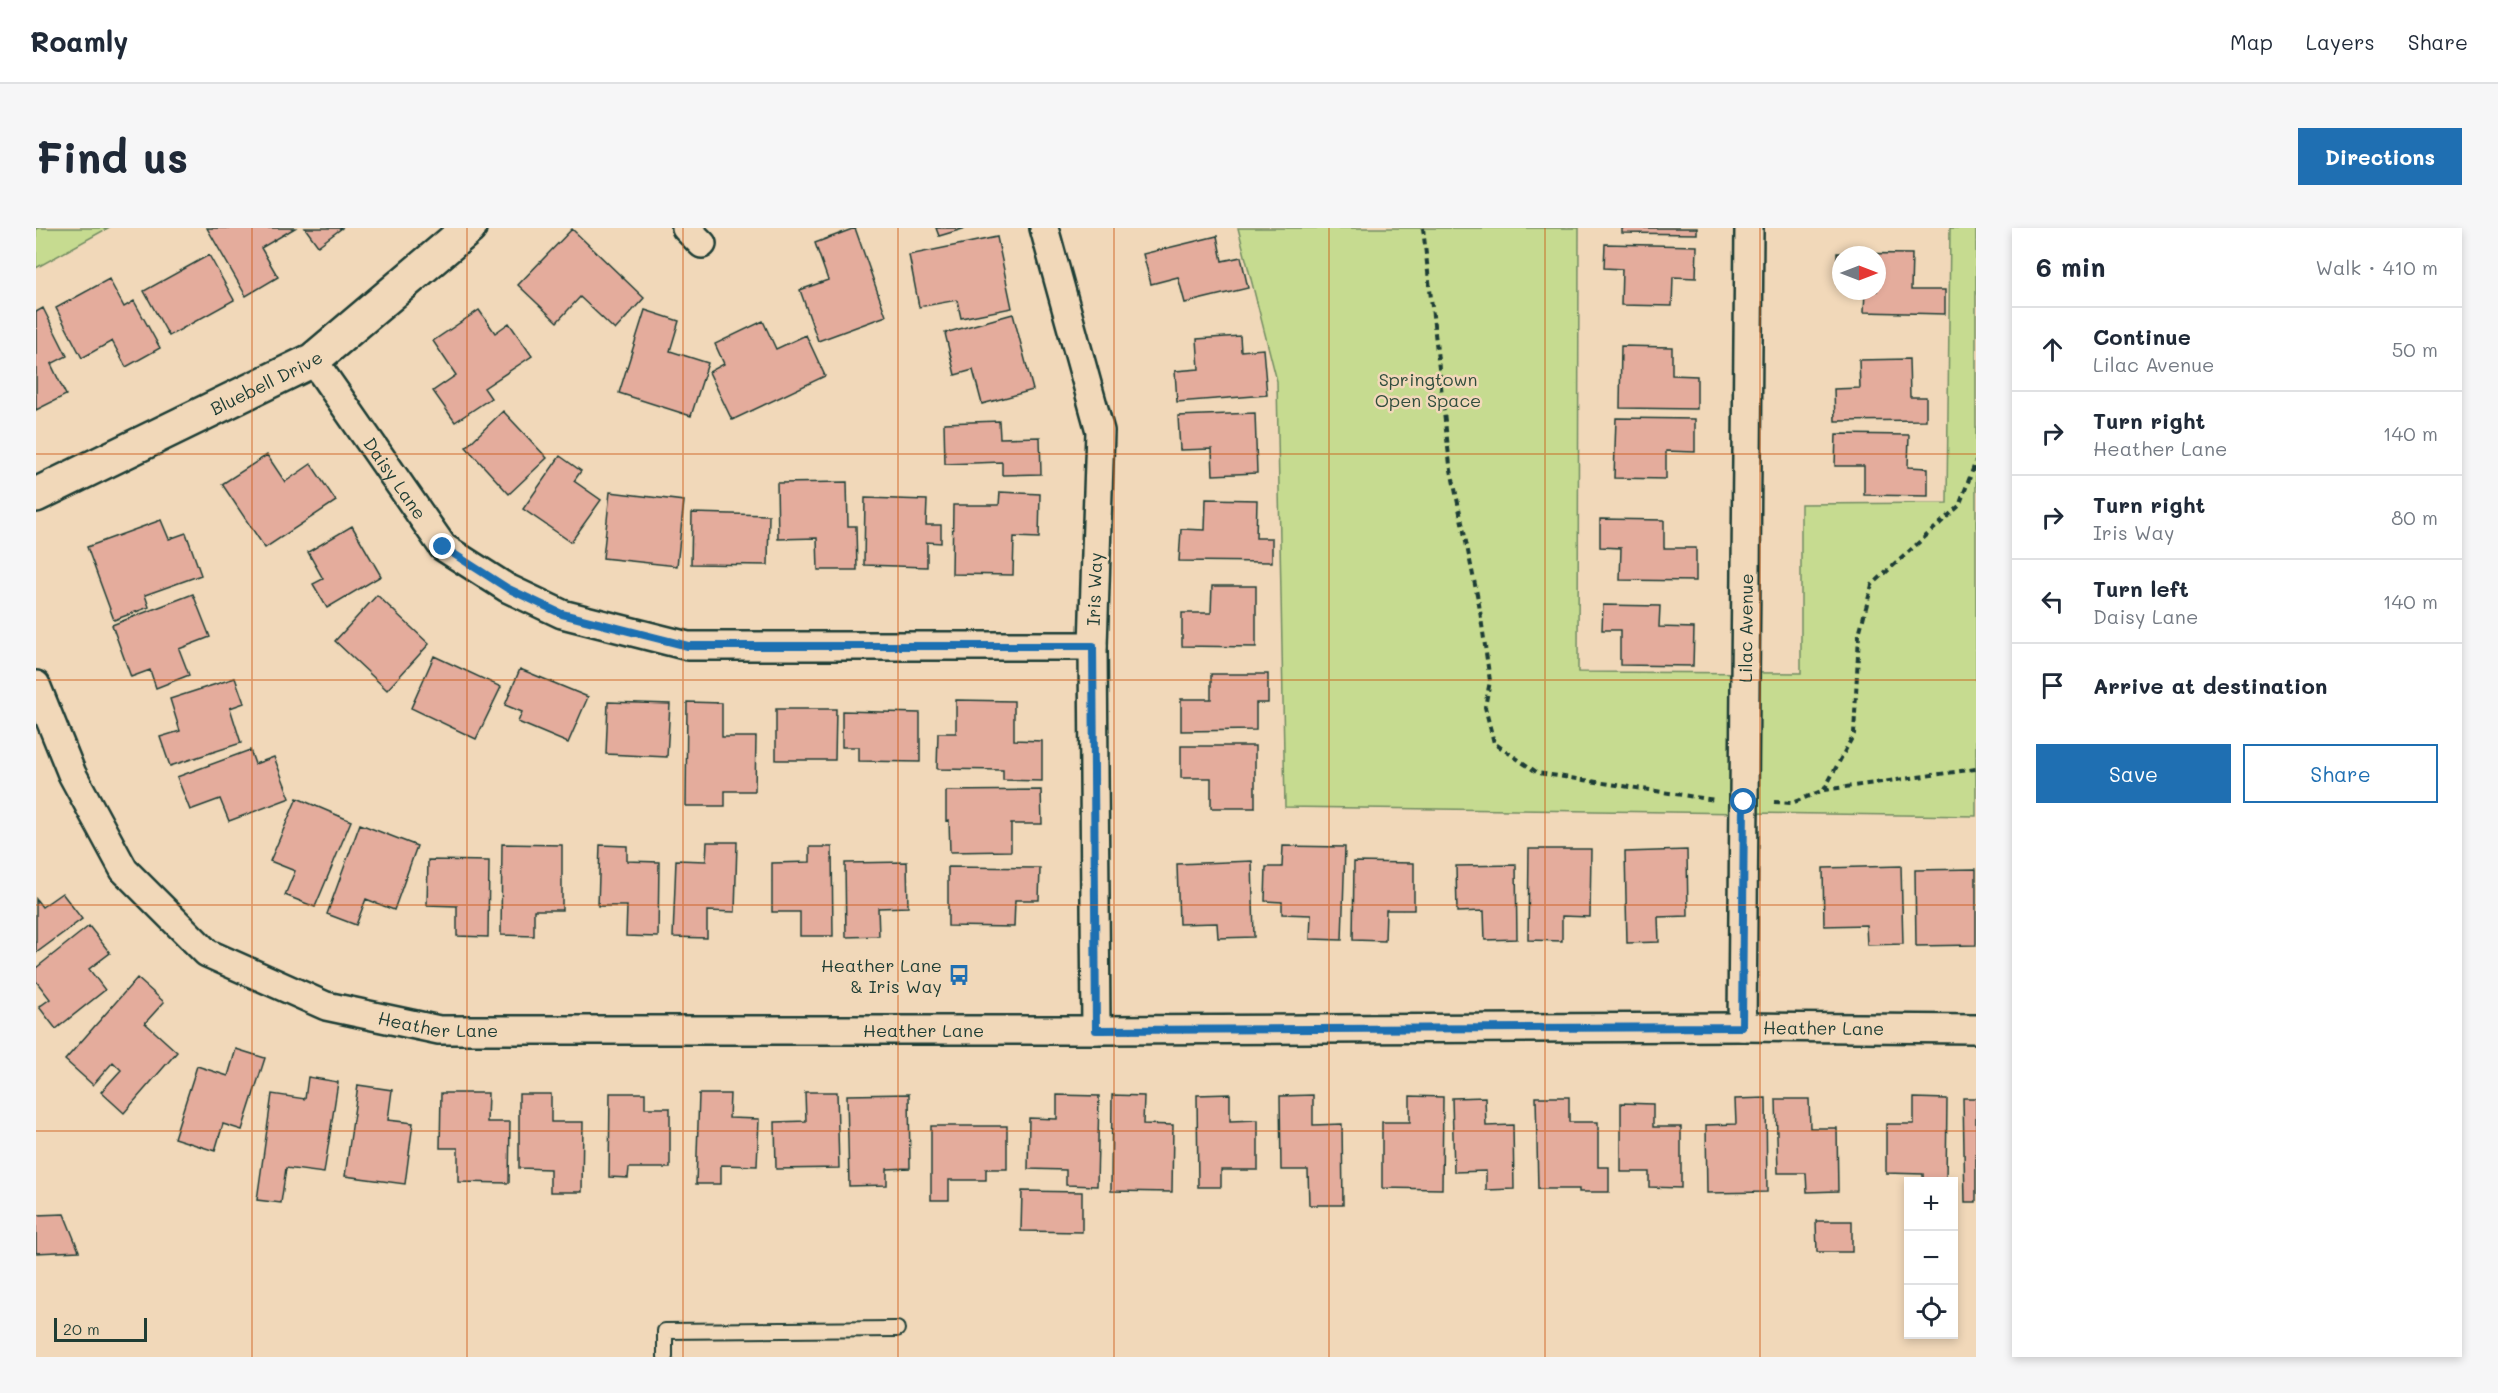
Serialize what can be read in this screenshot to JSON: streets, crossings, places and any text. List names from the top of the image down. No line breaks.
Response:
{"streets":{"street":["Bluebell Drive","Daisy Lane","Iris Way","Lilac Avenue","Heather Lane"]},"crossings":[["Bluebell Drive","Daisy Lane"],["Daisy Lane","Iris Way"],["Iris Way","Heather Lane"],["Lilac Avenue","Heather Lane"]],"parks":["Springtown Open Space"],"places":{"bus stop":["Heather Lane & Iris Way"]},"scale_bar":"20 m","north":"right","page":{"header":"Roamly","nav":["Map","Layers","Share"],"buttons":["Directions",["Save","Share"]],"title":"Find us","heading":["6 min","Walk · 410 m"],"list":[["Continue","Lilac Avenue","50 m"],["Turn right","Heather Lane","140 m"],["Turn right","Iris Way","80 m"],["Turn left","Daisy Lane","140 m"],"Arrive at destination"],"map_buttons":["+","−"],"scale":"20 m"}}
